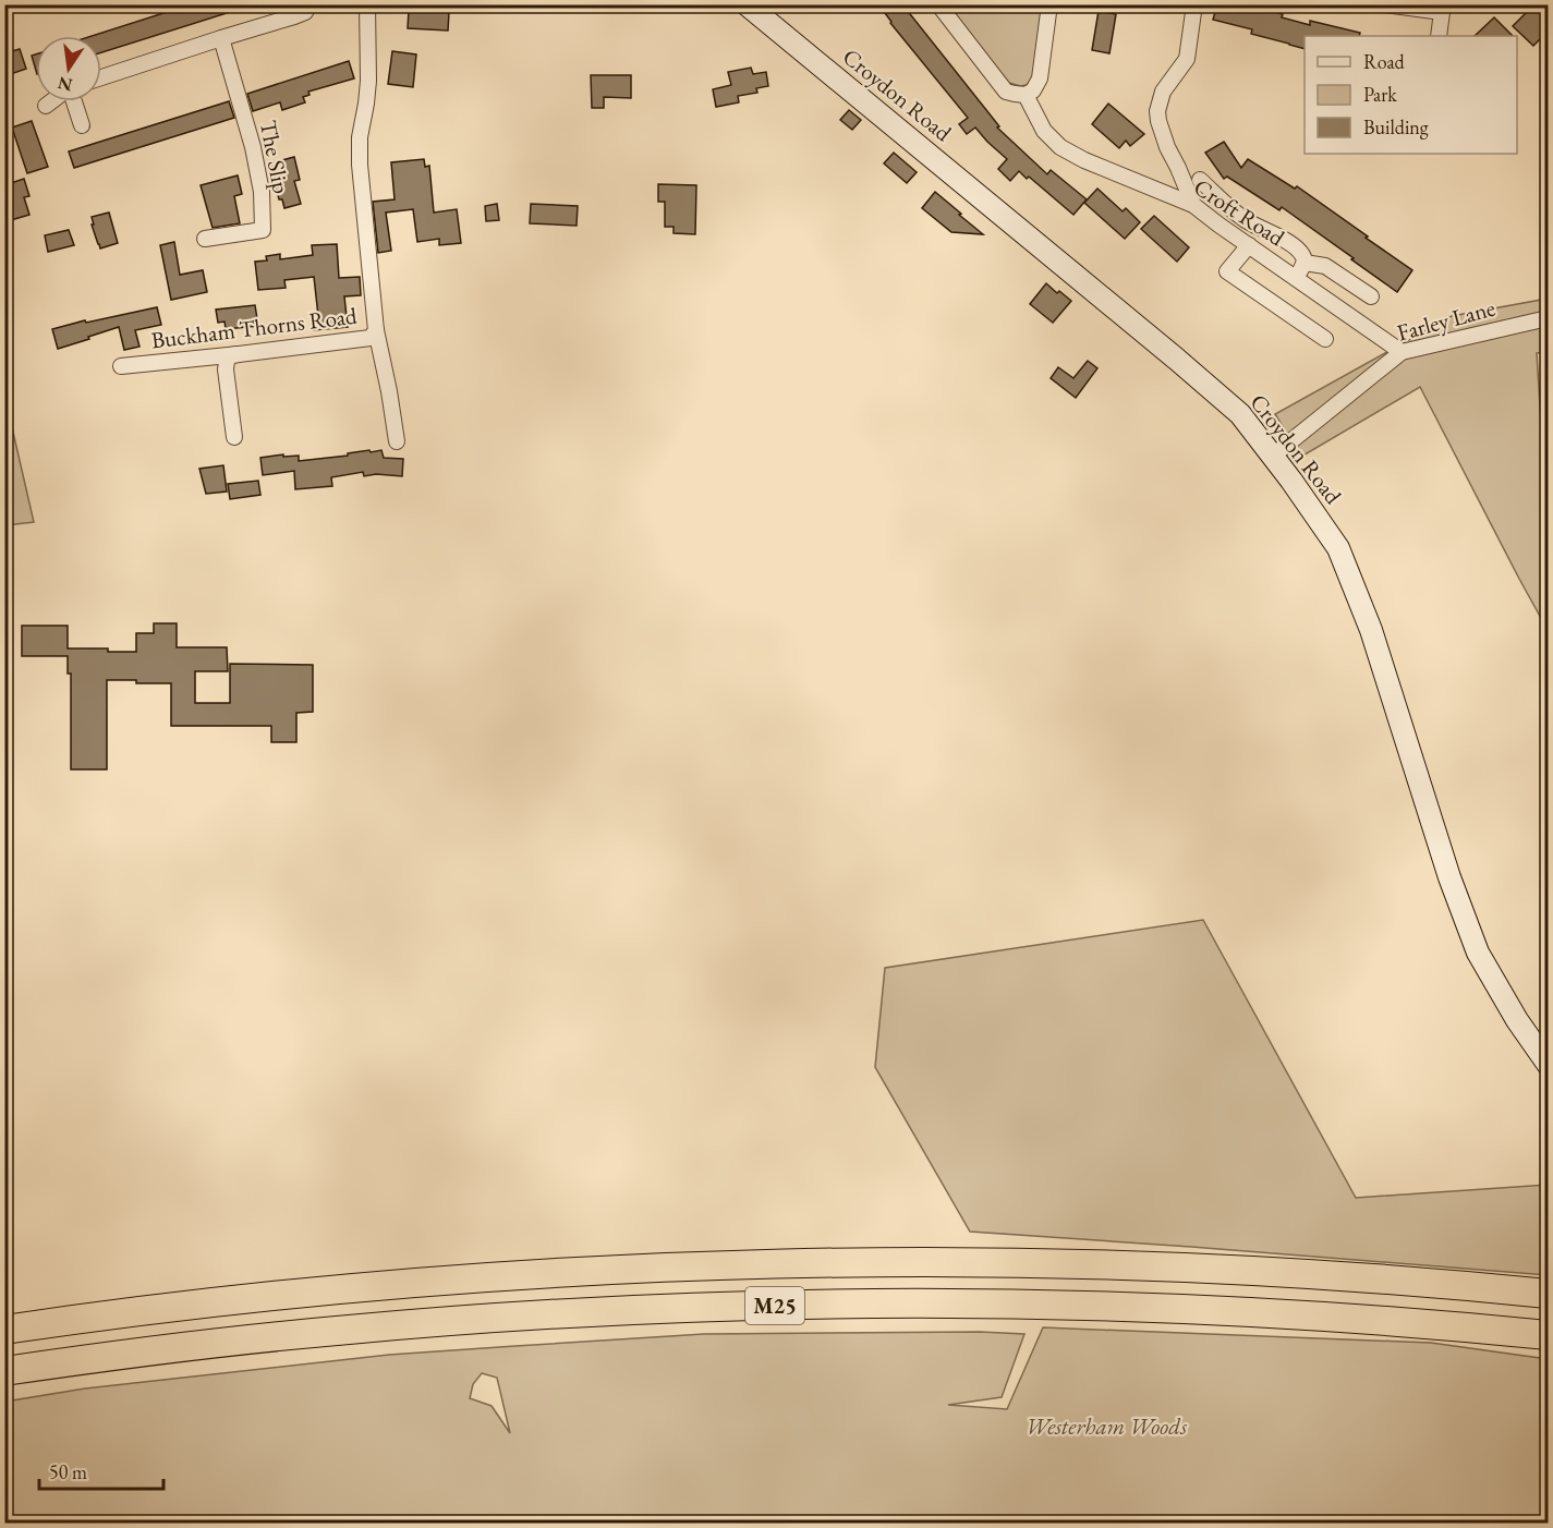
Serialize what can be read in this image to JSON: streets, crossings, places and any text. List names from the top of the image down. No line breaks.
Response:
{"streets":{"highway":["M25"],"main road":["Croydon Road"],"street":["The Slip","Croft Road","Farley Lane","Buckham Thorns Road"]},"crossings":[["Croydon Road","Farley Lane"],["Croft Road","Farley Lane"]],"parks":["Westerham Woods"],"legend":["Road","Park","Building"],"scale_bar":"50 m","north":"bottom"}
